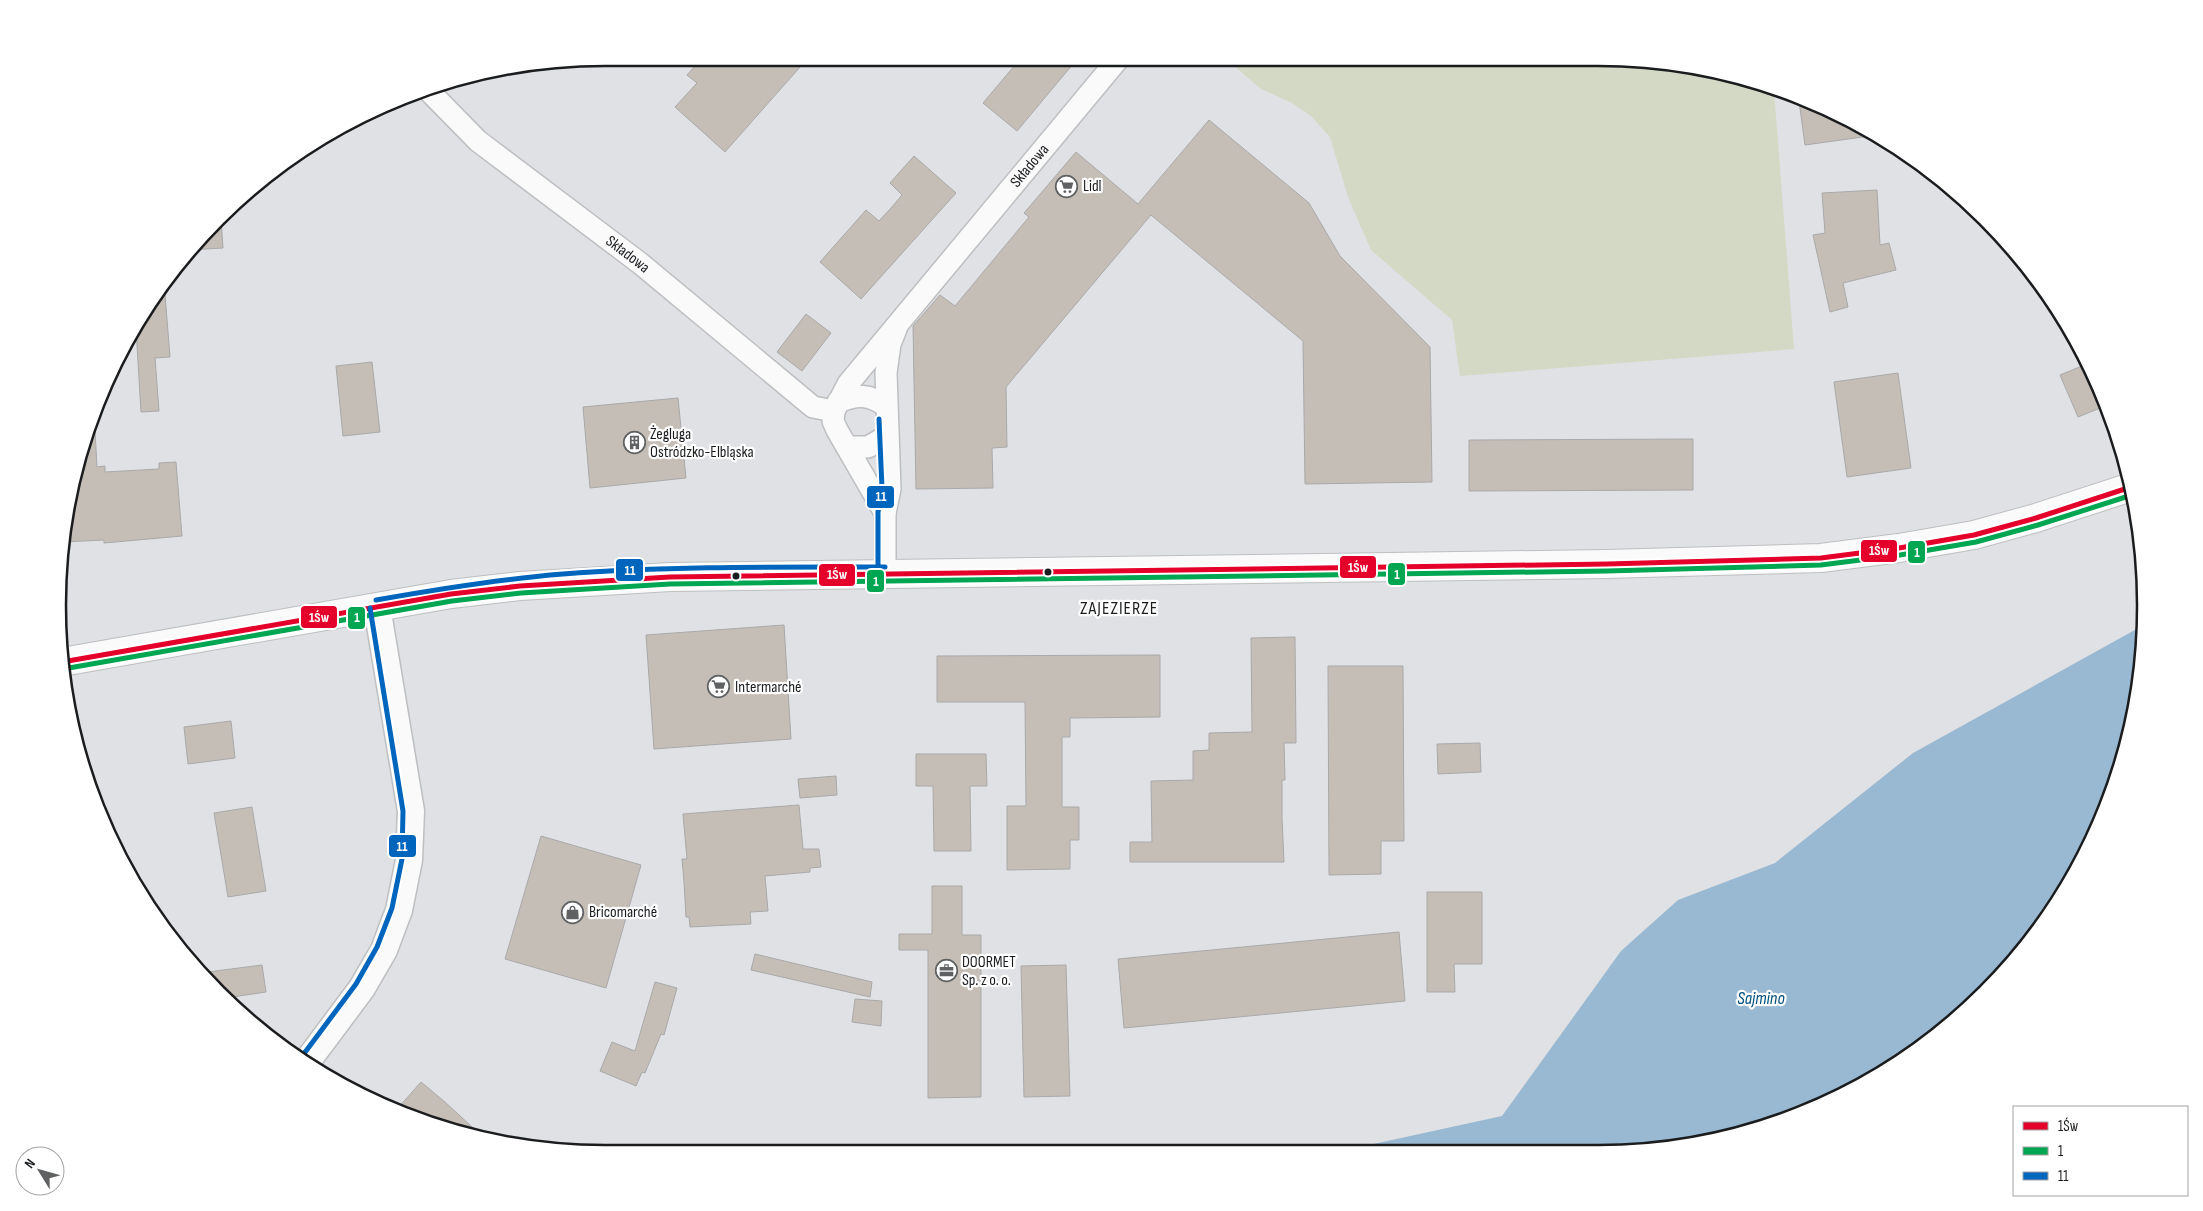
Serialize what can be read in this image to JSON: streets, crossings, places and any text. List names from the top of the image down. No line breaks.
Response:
{"streets":{"street":["Składowa"]},"districts":["ZAJEZIERZE"],"water":["Sajmino"],"places":{"supermarket":["Lidl","Intermarché"],"building":["Żegluga Ostródzko-Elbląska"],"shop":["Bricomarché"],"office":["DOORMET Sp. z o. o."]},"lines":["transit line 11","transit line 1Św","transit line 1"],"legend":["1Św","1","11"],"north":"top left"}
